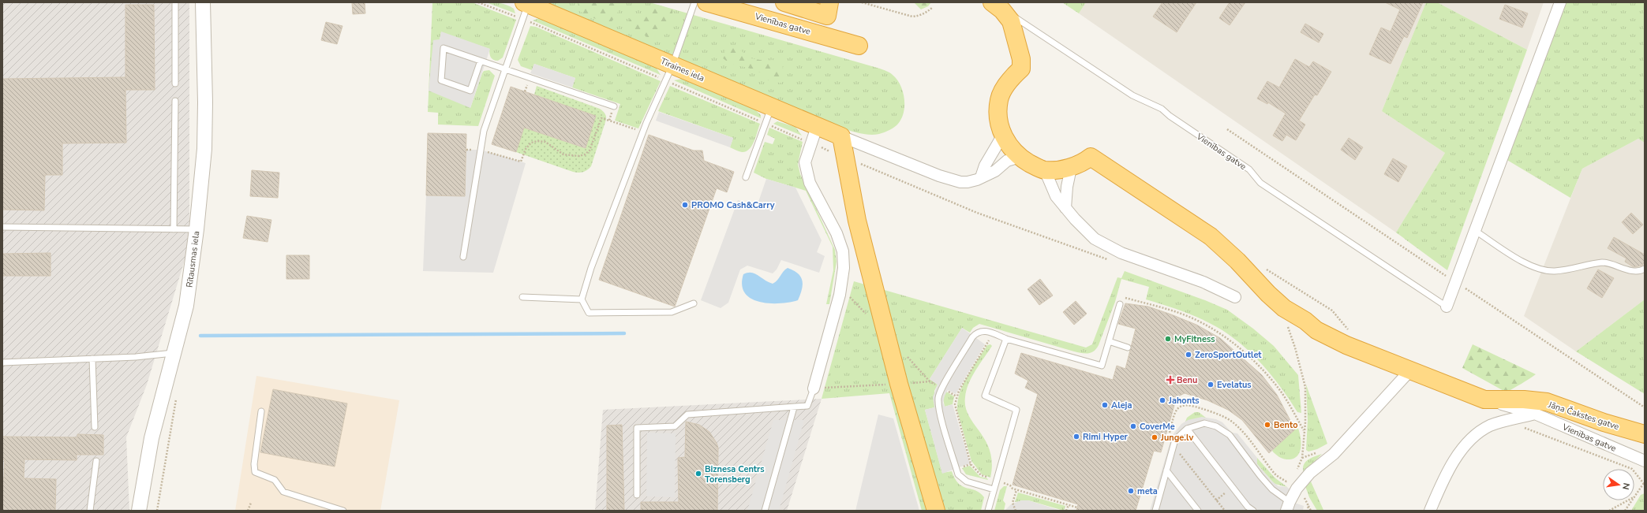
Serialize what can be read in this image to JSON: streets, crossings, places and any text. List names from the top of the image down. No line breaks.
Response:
{"streets":{"highway":["Vienības gatve","Tīraines iela","Jāņa Čakstes gatve"],"street":["Rītausmas iela"]},"crossings":[["Vienības gatve","Jāņa Čakstes gatve"]],"places":{"other":["PROMO Cash&Carry","MyFitness","ZeroSportOutlet","Evelatus","Jahonts","Aleja","Bento","CoverMe","Rimi Hyper","Junge.lv","Biznesa Centrs Torensberg","meta"],"health":["Benu"]},"north":"right"}
